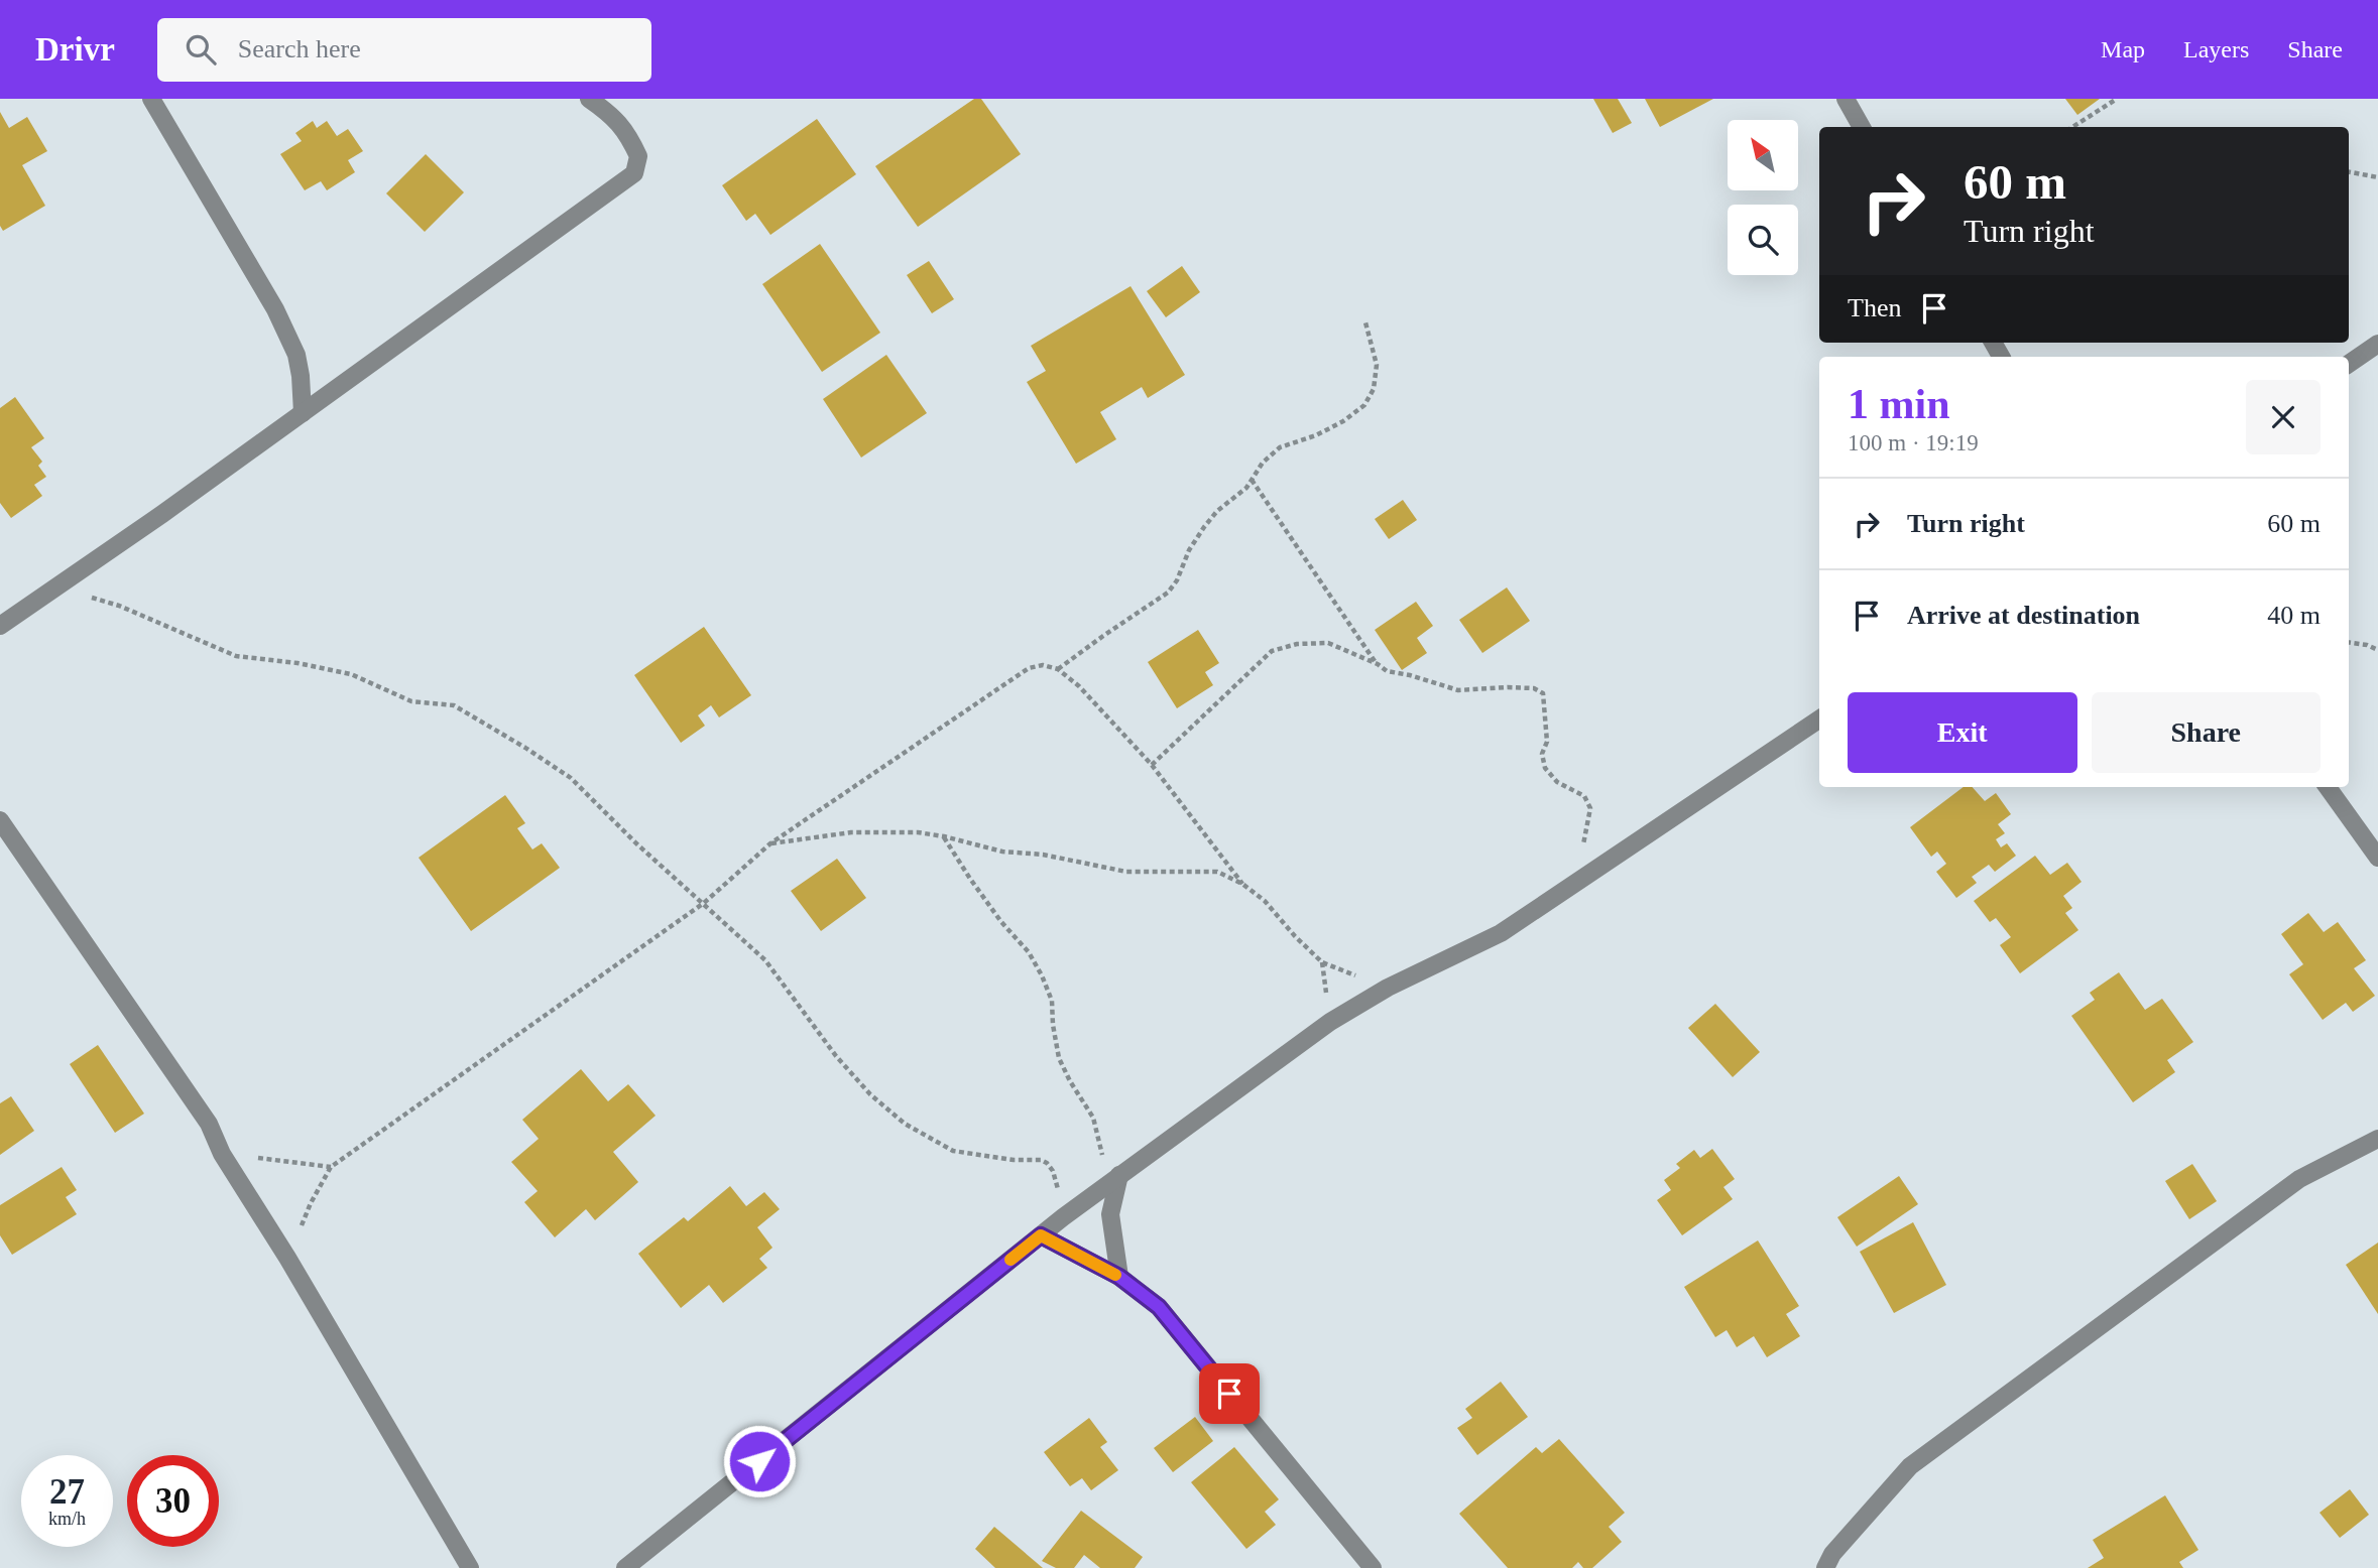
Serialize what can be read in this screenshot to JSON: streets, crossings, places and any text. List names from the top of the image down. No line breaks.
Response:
{"north":"top left","page":{"header":"Drivr","search":"Search here","nav":["Map","Layers","Share"],"turn":["60 m","Turn right"],"then":"Then","heading":["1 min","100 m · 19:19"],"list":[{"name":"Turn right","value":"60 m"},{"name":"Arrive at destination","value":"40 m"}],"buttons":["Exit","Share"],"speed":"27 km/h","limit":"30"}}
